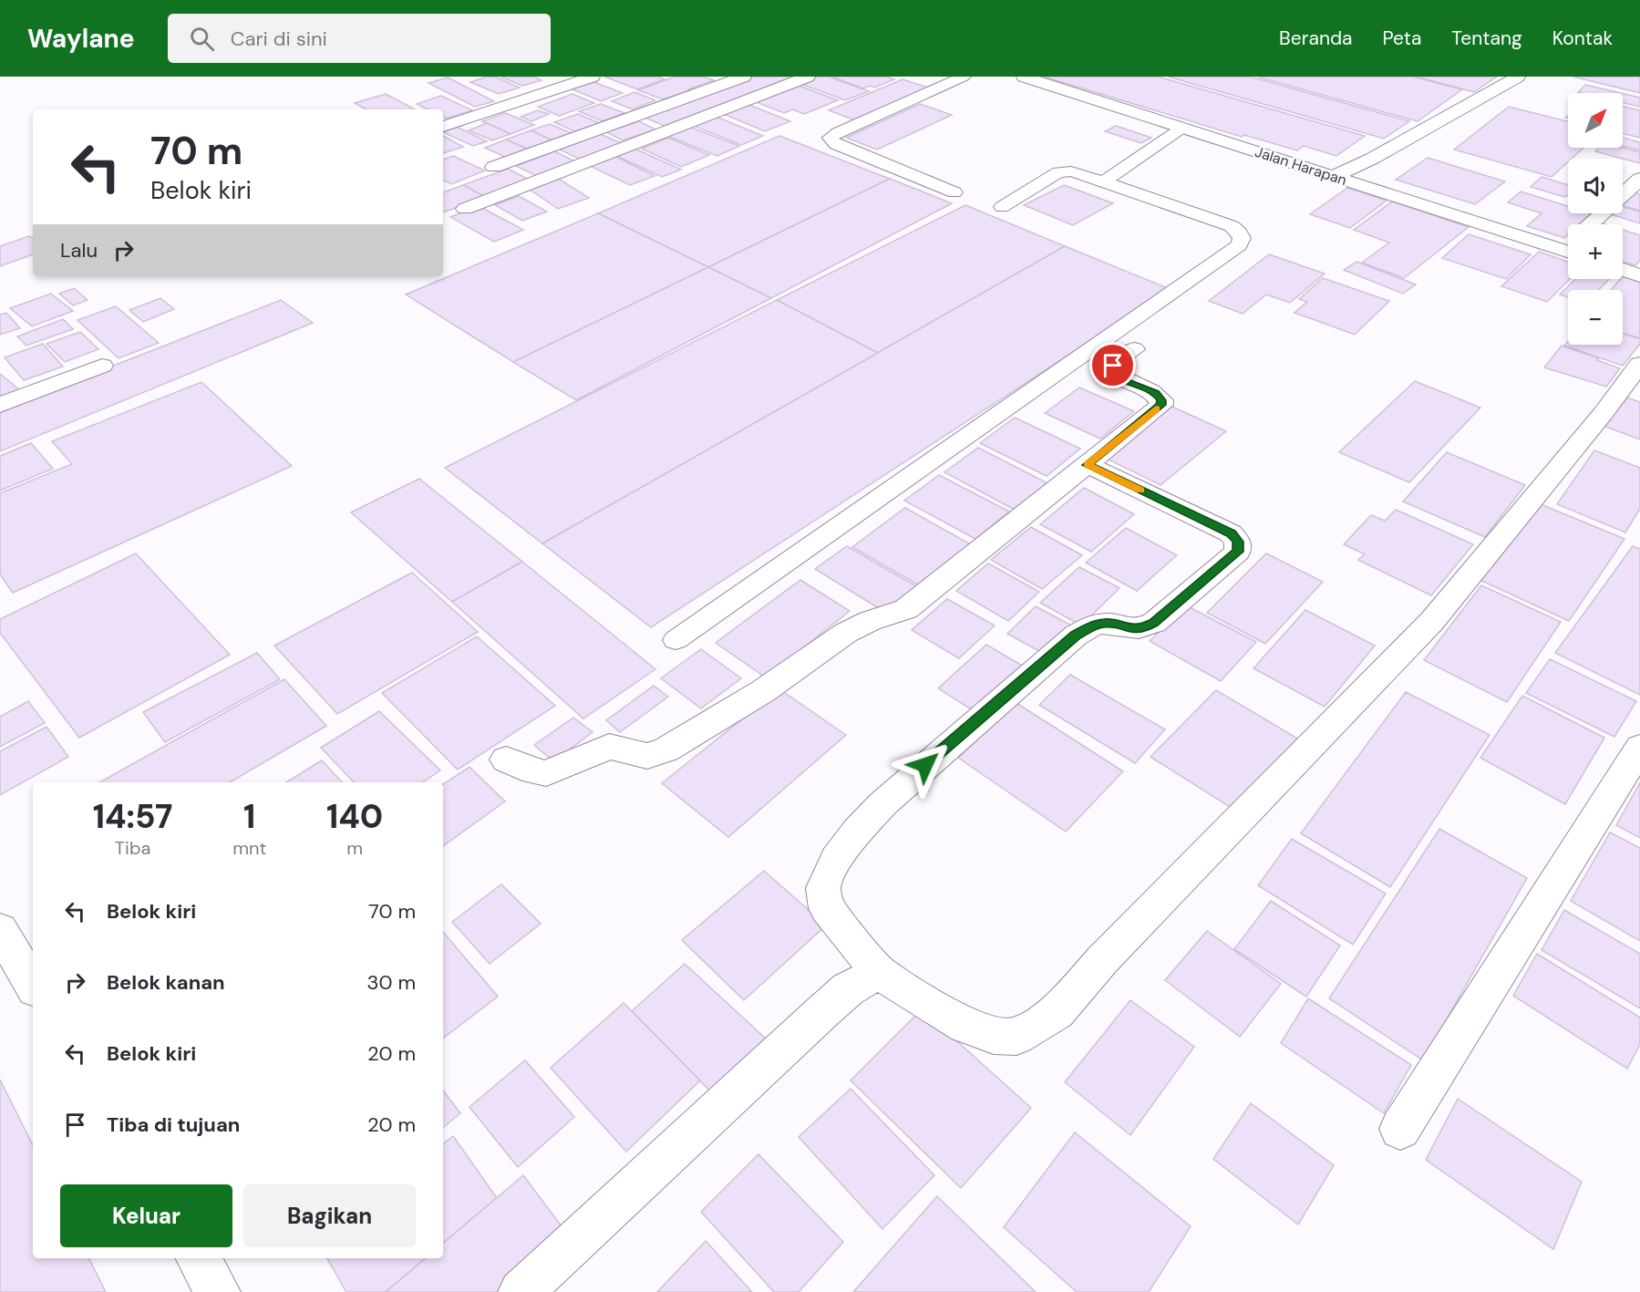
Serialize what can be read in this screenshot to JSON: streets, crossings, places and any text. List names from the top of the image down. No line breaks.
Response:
{"streets":{"street":["Jalan Harapan"]},"north":"top right","page":{"header":"Waylane","search":"Cari di sini","nav":["Beranda","Peta","Tentang","Kontak"],"map_buttons":["+","−"],"turn":["70 m","Belok kiri"],"then":"Lalu","eta":["14:57","Tiba","1","mnt","140","m"],"list":[{"name":"Belok kiri","value":"70 m"},{"name":"Belok kanan","value":"30 m"},{"name":"Belok kiri","value":"20 m"},{"name":"Tiba di tujuan","value":"20 m"}],"buttons":["Keluar","Bagikan"]}}
